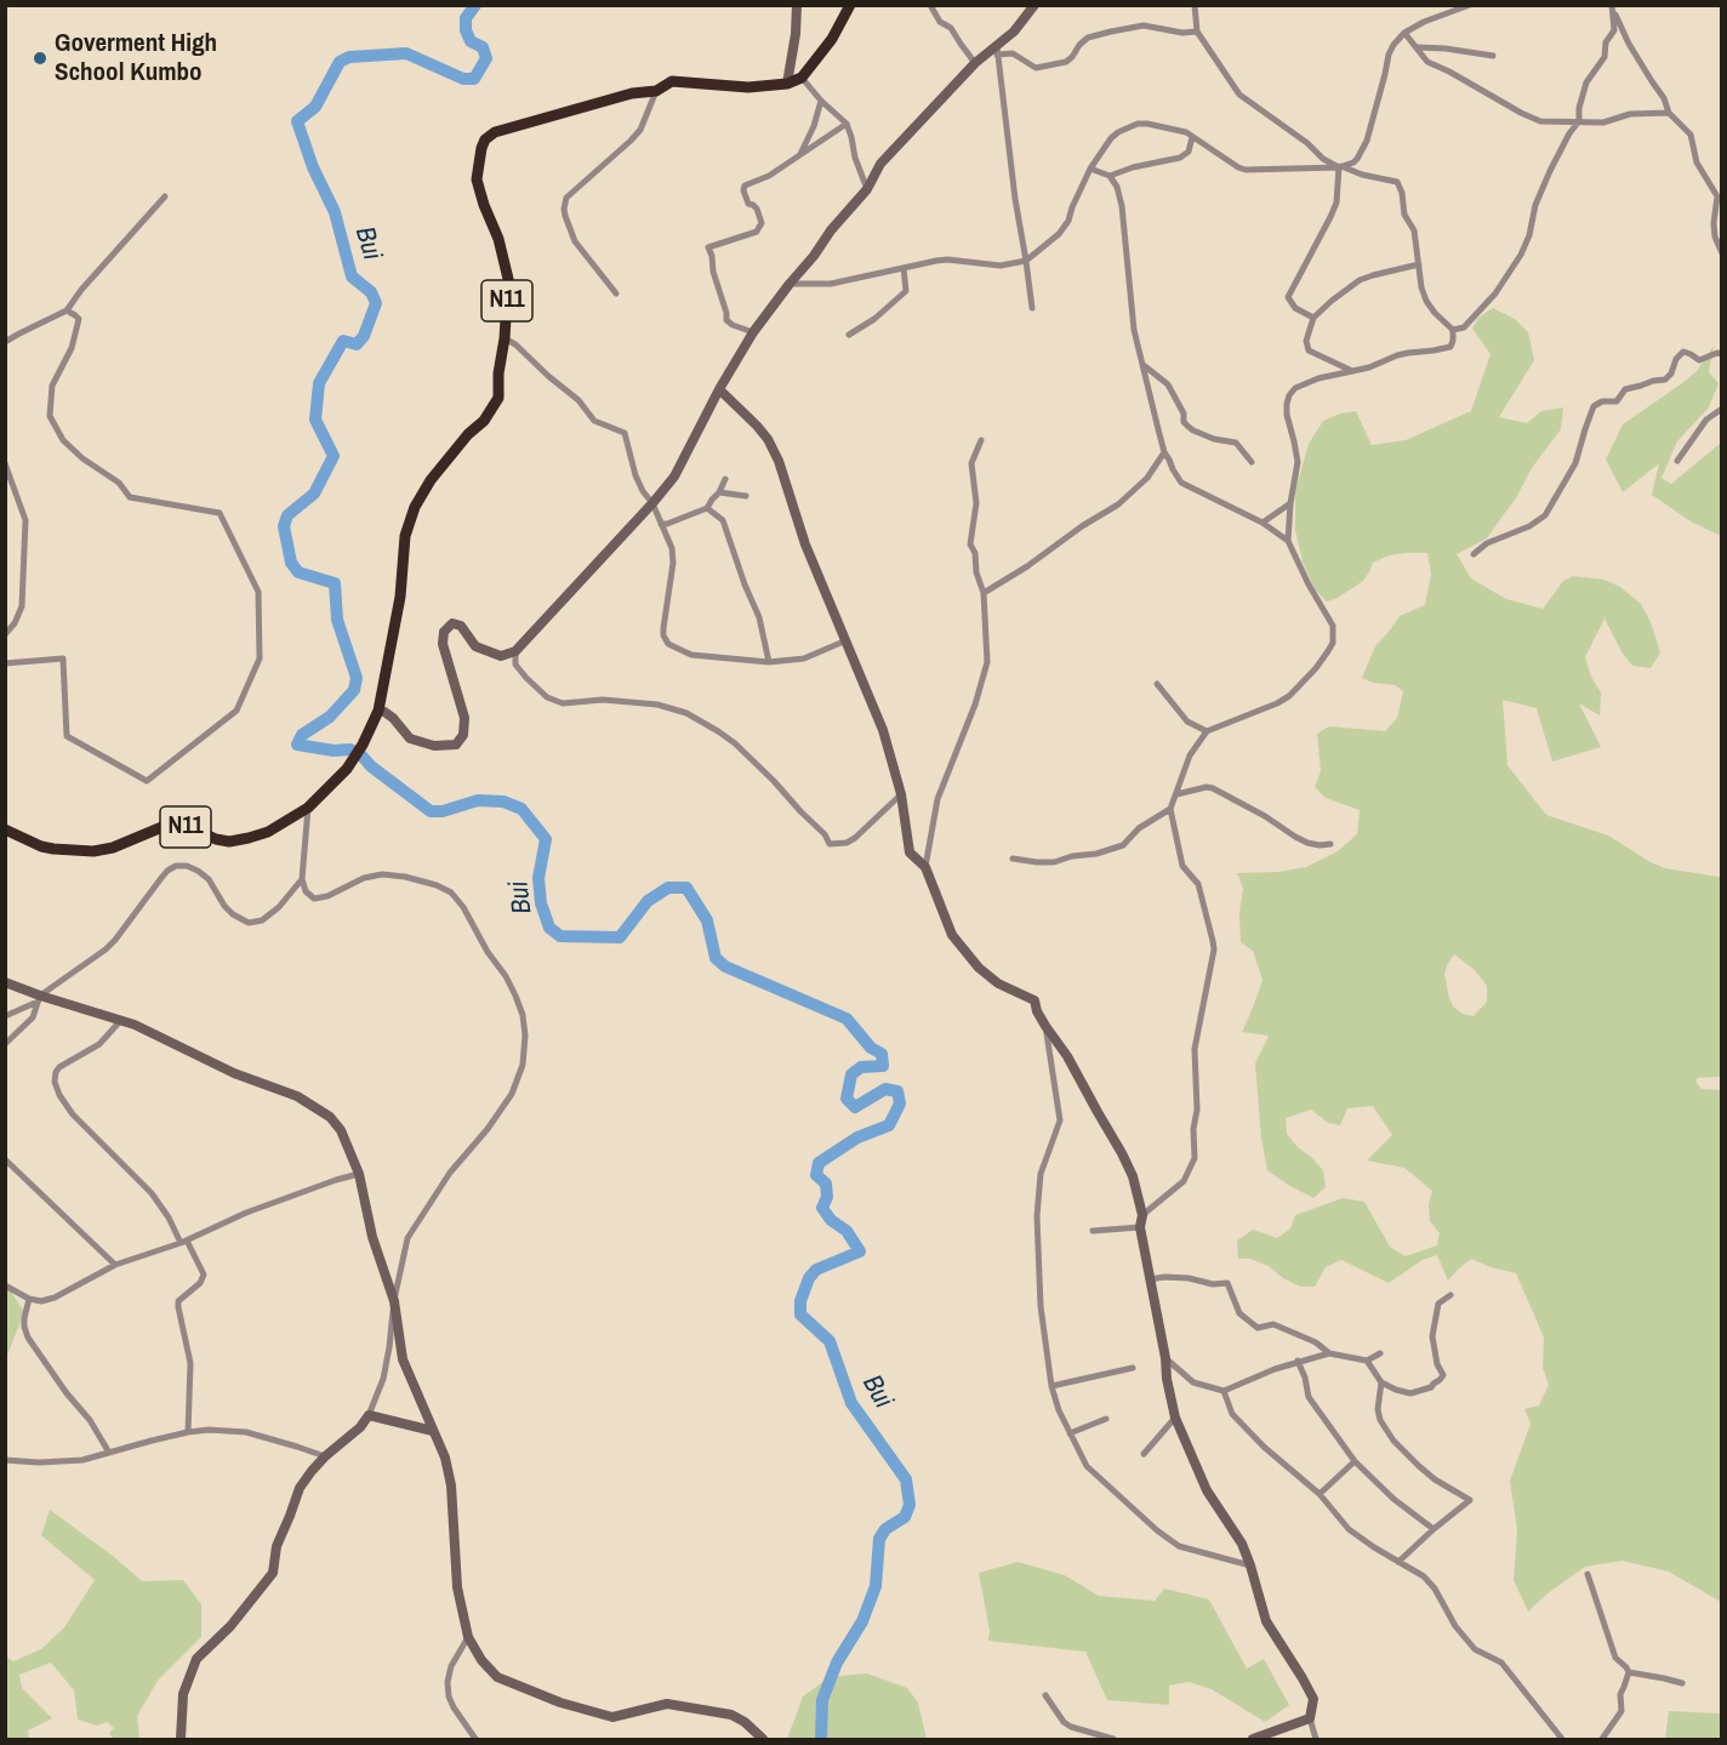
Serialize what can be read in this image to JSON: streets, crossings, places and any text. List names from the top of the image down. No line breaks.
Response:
{"streets":{"highway":["N11"]},"water":["Bui"],"places":["Goverment High School Kumbo"]}
